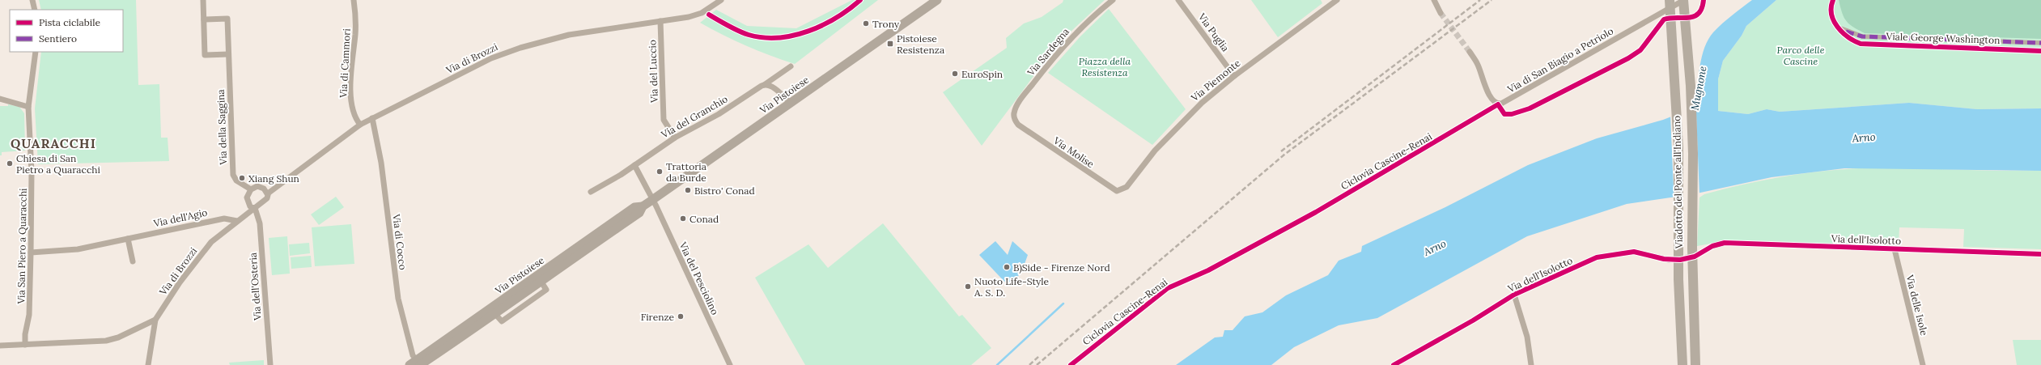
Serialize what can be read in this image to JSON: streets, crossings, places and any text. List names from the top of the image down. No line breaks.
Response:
{"streets":{"highway":["Viadotto del Ponte all'Indiano"],"main road":["Via Pistoiese"],"street":["Via Puglia","Viale George Washington","Via Sardegna","Via di Brozzi","Via di San Biagio a Petriolo","Via di Cammori","Via del Luccio","Via Piemonte","Via del Granchio","Via della Saggina","Via Molise","Via dell'Agio","Via dell'Isolotto","Via di Cocco","Via San Piero a Quaracchi","Via del Pesciolino","Via dell'Osteria","Via delle Isole"],"cycle path":["Ciclovia Cascine-Renai"]},"crossings":[["Via Puglia","Via Piemonte"],["Via Sardegna","Via Molise"],["Via di Brozzi","Via di Cammori"],["Via di Brozzi","Via del Luccio"],["Via di Brozzi","Via della Saggina"],["Via di Brozzi","Via dell'Agio"],["Via di Brozzi","Via di Cocco"],["Via di Brozzi","Via dell'Osteria"],["Via di San Biagio a Petriolo","Viadotto del Ponte all'Indiano"],["Via del Luccio","Via del Granchio"],["Via Piemonte","Via Molise"],["Via Pistoiese","Via di Cocco"],["Via Pistoiese","Via del Pesciolino"],["Via della Saggina","Via dell'Osteria"],["Via dell'Agio","Via San Piero a Quaracchi"],["Via dell'Isolotto","Via delle Isole"]],"districts":["QUARACCHI"],"water":["Mugnone","Arno"],"parks":["Parco delle Cascine","Piazza della Resistenza"],"places":{"other":["Trony","EuroSpin","Chiesa di San Pietro a Quaracchi","Trattoria da Burde","Xiang Shun","Bistro' Conad","Conad","B)Side - Firenze Nord","Nuoto Life-Style A. S. D.","Firenze"],"transit":["Pistoiese Resistenza"]},"legend":["Pista ciclabile","Sentiero"]}
